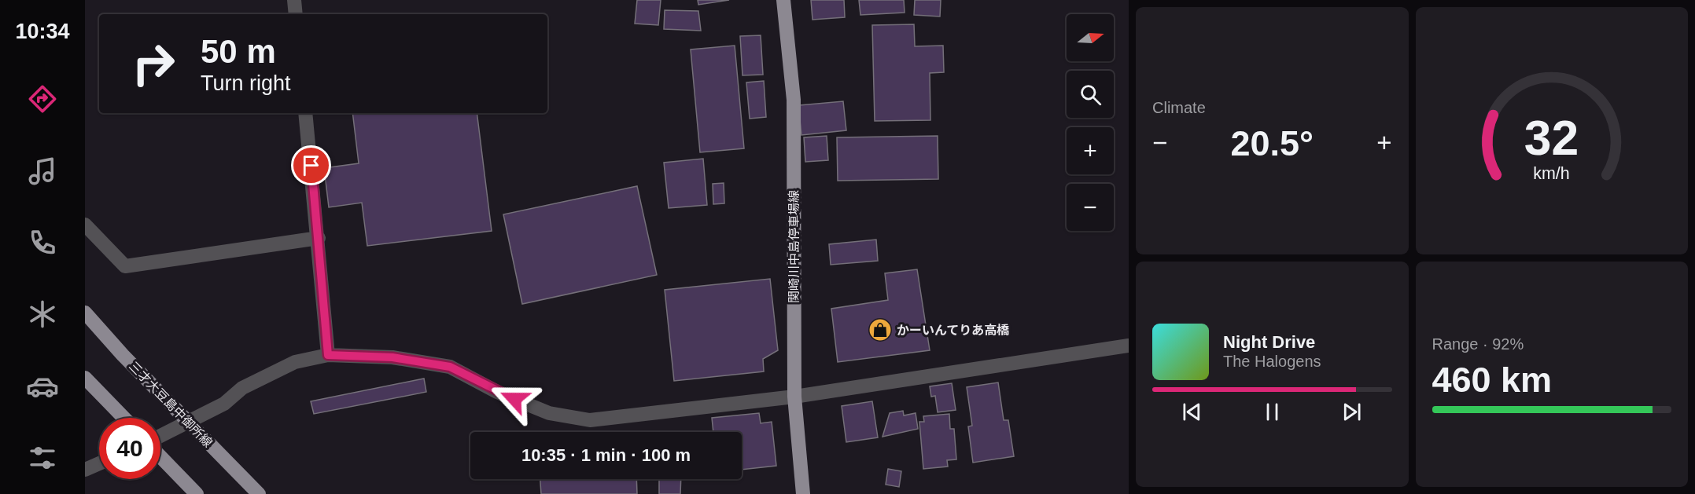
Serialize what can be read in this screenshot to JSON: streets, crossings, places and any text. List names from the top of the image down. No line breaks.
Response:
{"streets":{"main road":["関崎川中島停車場線","三才大豆島中御所線"]},"places":{"shop":["かーいんてりあ高橋"]},"north":"right","page":{"tabs":"10:34","tile":["Climate",["Range · 92%","460 km"]],"map_buttons":["+","−"],"turn":["50 m","Turn right"],"heat":["−","20.5°","+"],"song":["Night Drive","The Halogens"],"limit":"40","trip":"10:35 · 1 min · 100 m","gauge":["32","km/h"]}}
